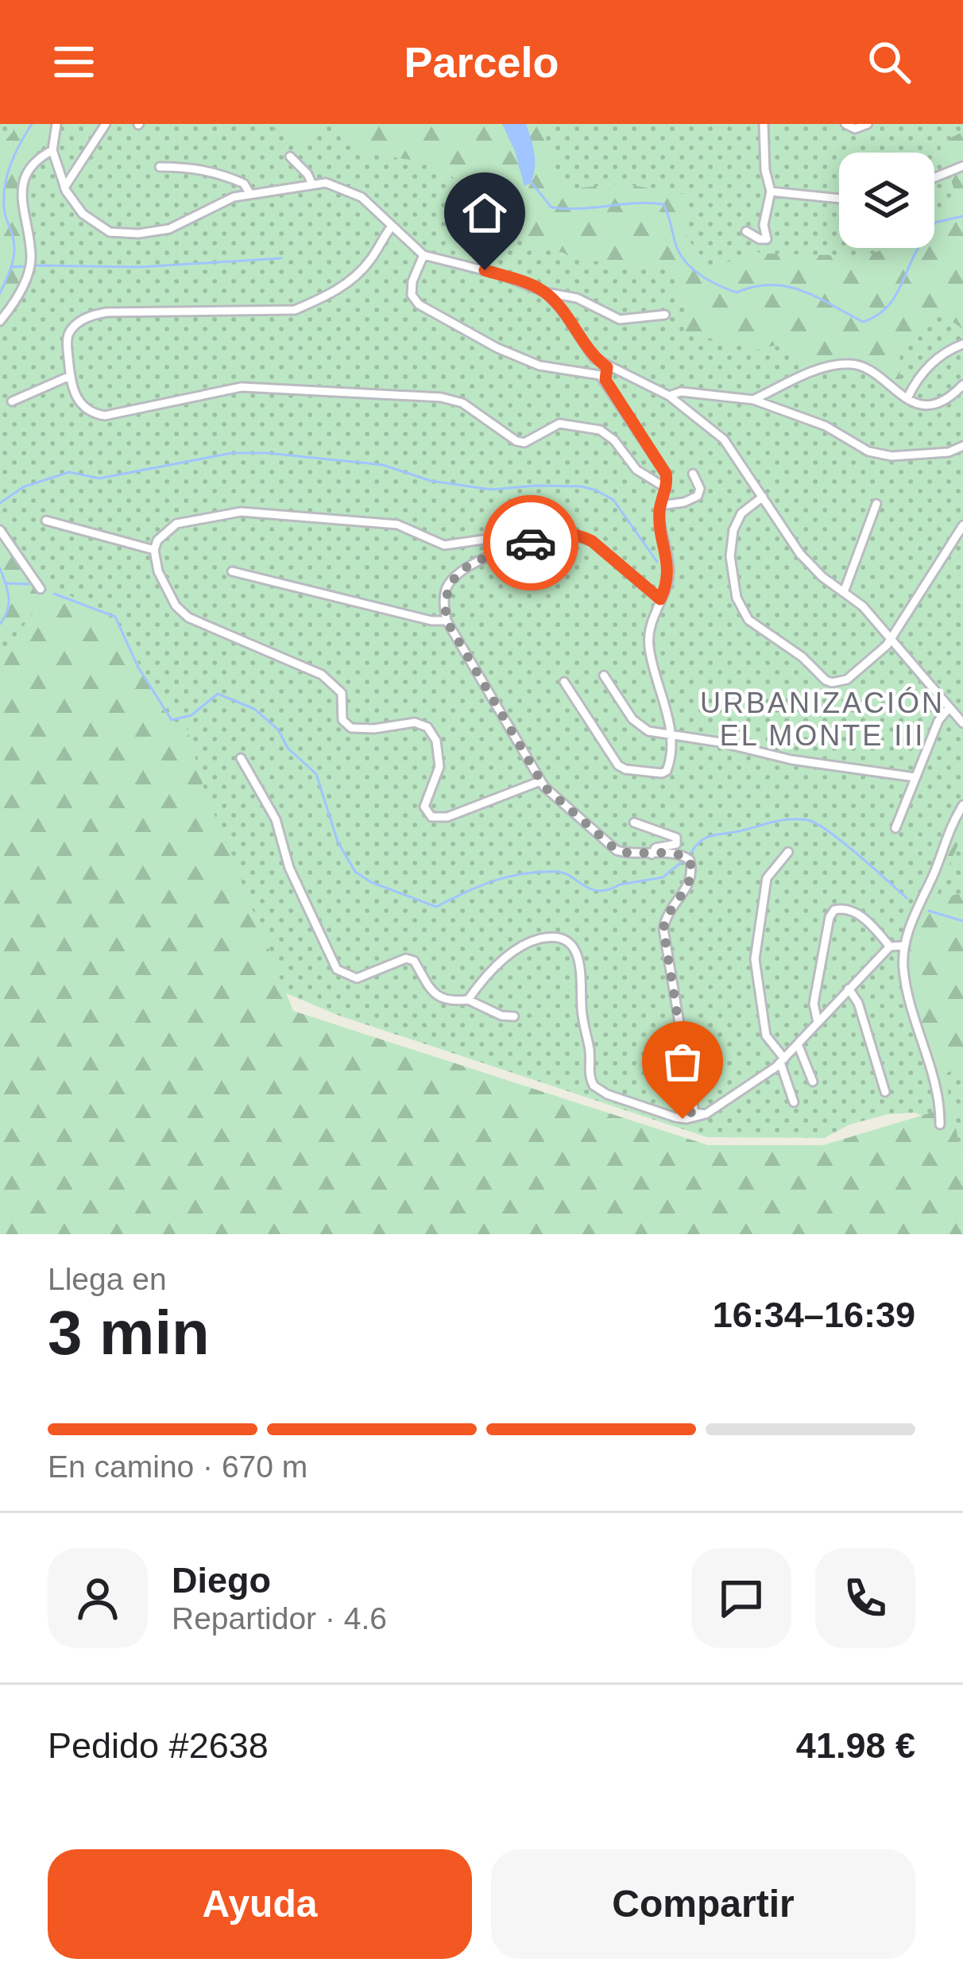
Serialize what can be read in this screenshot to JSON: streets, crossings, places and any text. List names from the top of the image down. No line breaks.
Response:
{"districts":["URBANIZACIÓN EL MONTE III"],"page":{"header":"Parcelo","heading":["3 min","Llega en","16:34–16:39"],"panel":["Diego","Repartidor · 4.6","Pedido #2638","41.98 €"],"bar":"En camino · 670 m","buttons":["Ayuda","Compartir"]}}
